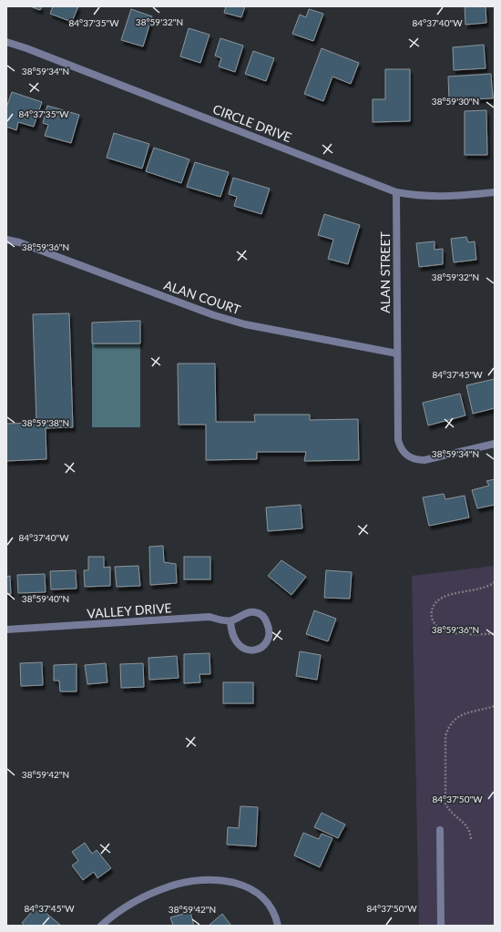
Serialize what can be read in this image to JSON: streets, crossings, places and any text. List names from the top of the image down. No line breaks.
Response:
{"streets":{"street":["CIRCLE DRIVE","ALAN STREET","ALAN COURT","VALLEY DRIVE"]},"crossings":[["CIRCLE DRIVE","ALAN STREET"],["ALAN STREET","ALAN COURT"]],"coordinates":["38°59'32\"N","84°37'35\"W","84°37'40\"W","38°59'34\"N","38°59'30\"N","38°59'36\"N","84°37'45\"W","38°59'38\"N","38°59'40\"N","38°59'42\"N","84°37'50\"W"]}
